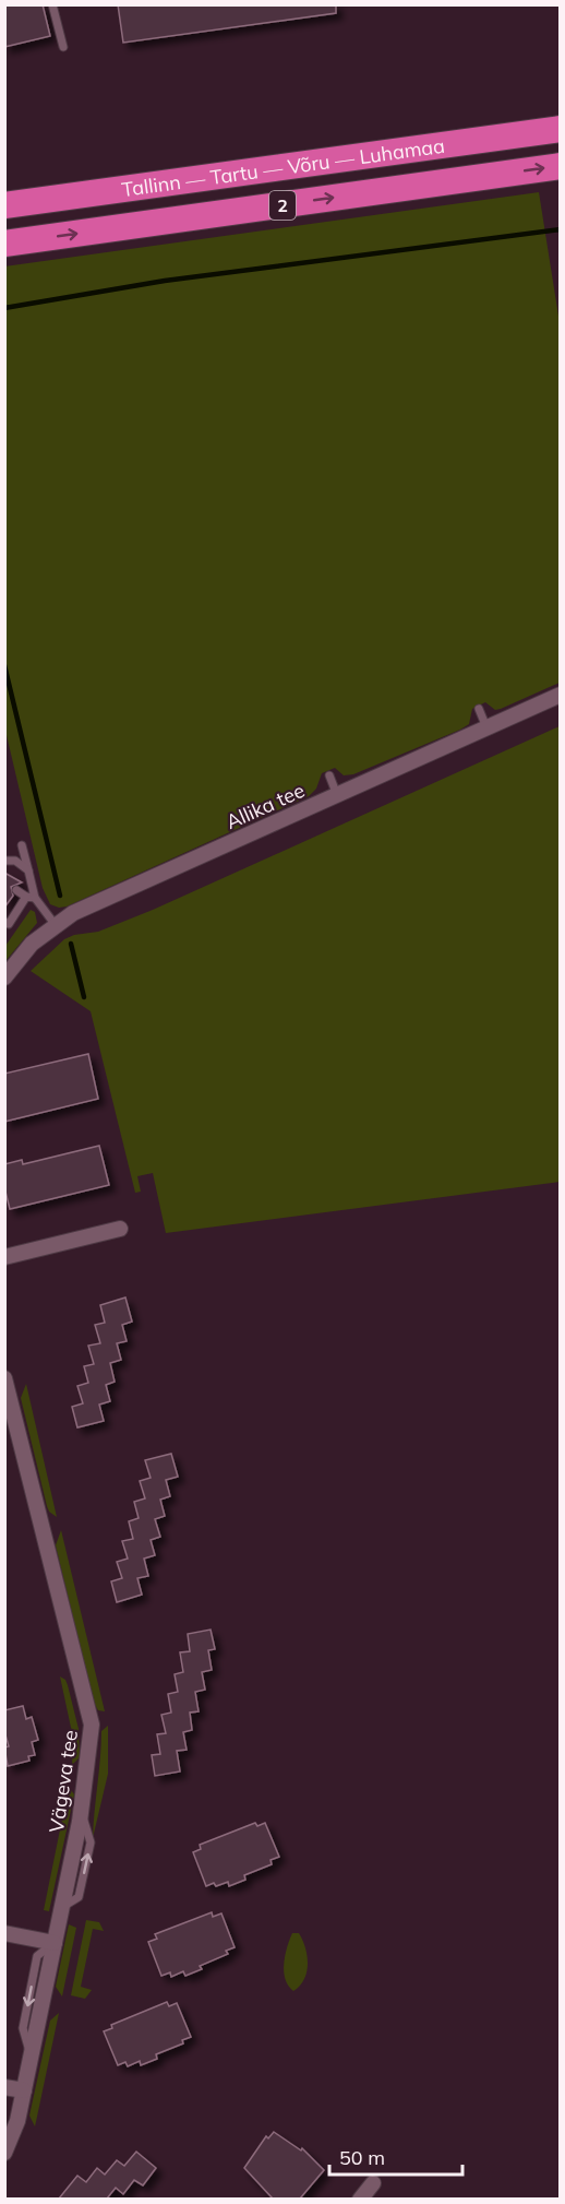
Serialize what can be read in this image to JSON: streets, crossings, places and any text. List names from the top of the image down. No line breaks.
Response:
{"streets":{"highway":["Tallinn — Tartu — Võru — Luhamaa","2"],"street":["Allika tee","Vägeva tee"]},"scale_bar":"50 m"}
